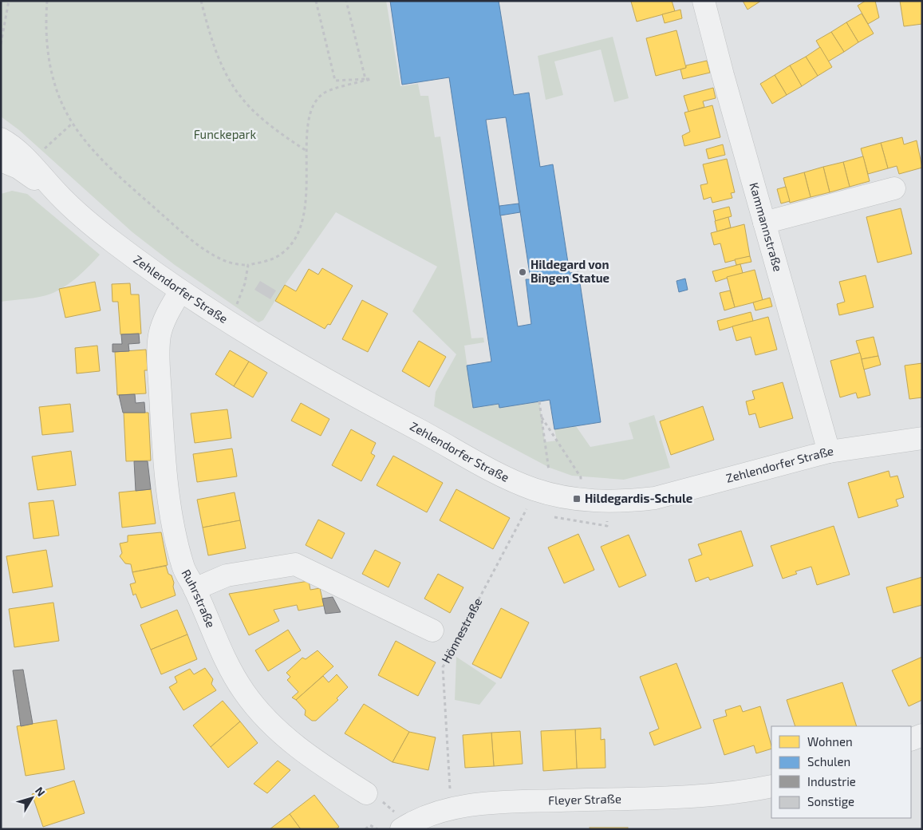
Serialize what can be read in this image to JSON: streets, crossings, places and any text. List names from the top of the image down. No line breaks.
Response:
{"streets":{"street":["Kammannstraße","Zehlendorfer Straße","Ruhrstraße","Fleyer Straße"],"path":["Hönnestraße"]},"crossings":[["Kammannstraße","Zehlendorfer Straße"],["Zehlendorfer Straße","Ruhrstraße"]],"parks":["Funckepark"],"places":{"other":["Hildegard von Bingen Statue"],"transit":["Hildegardis-Schule"]},"legend":["Wohnen","Schulen","Industrie","Sonstige"],"north":"top right"}
